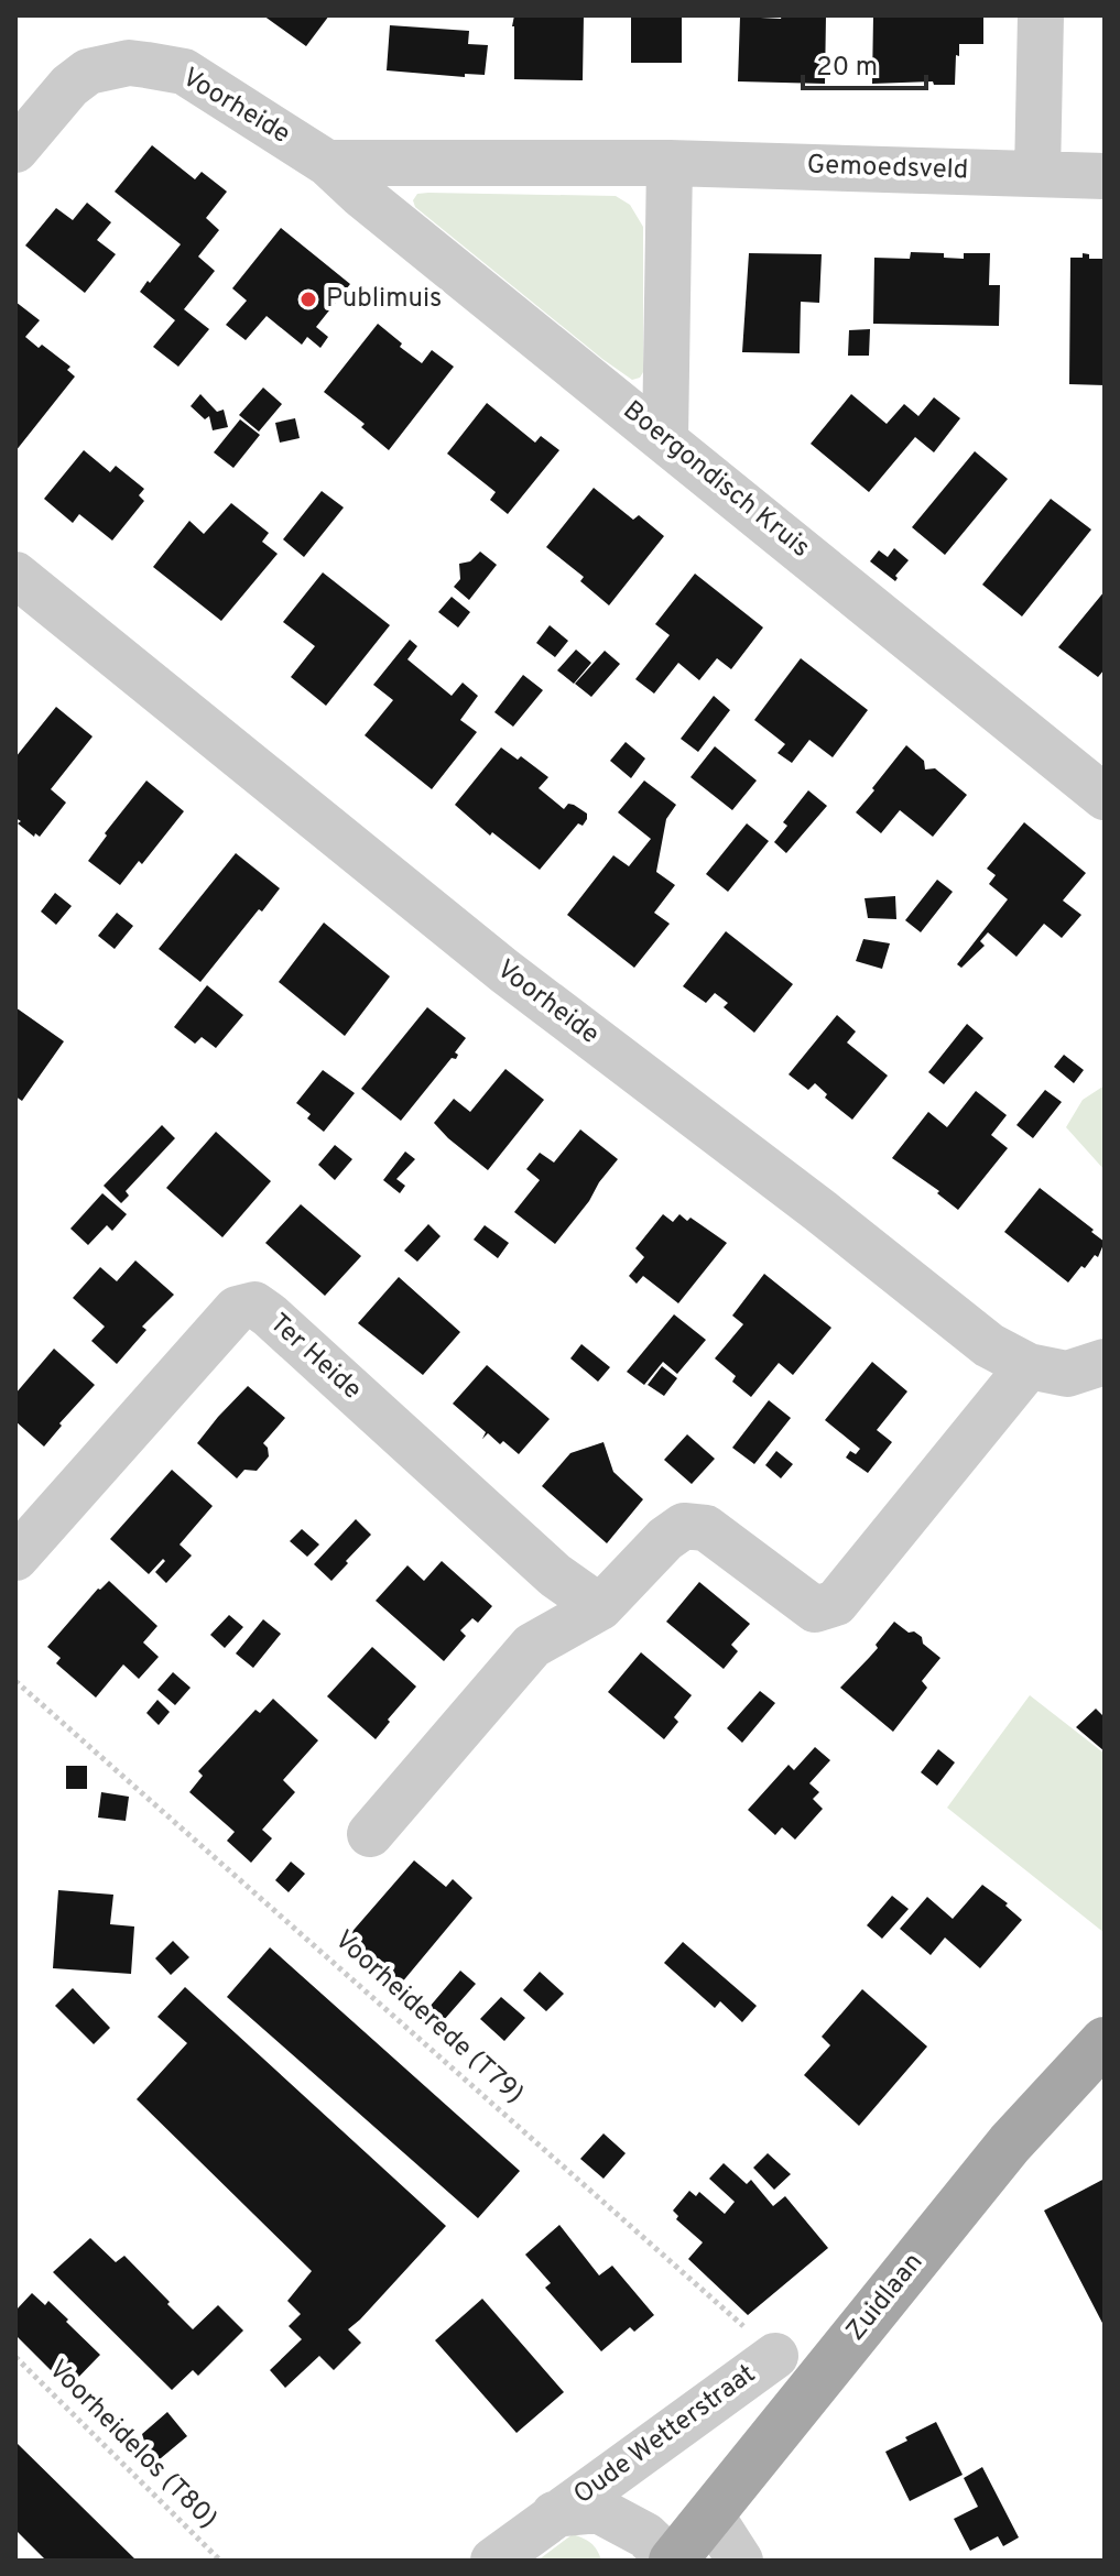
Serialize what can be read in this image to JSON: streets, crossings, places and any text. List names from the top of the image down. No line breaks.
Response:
{"streets":{"main road":["Zuidlaan"],"street":["Voorheide","Gemoedsveld","Boergondisch Kruis","Ter Heide","Oude Wetterstraat"],"path":["Voorheiderede (T79)","Voorheidelos (T80)"]},"crossings":[["Voorheide","Gemoedsveld"],["Voorheide","Boergondisch Kruis"],["Gemoedsveld","Boergondisch Kruis"],["Voorheiderede (T79)","Oude Wetterstraat"],["Zuidlaan","Oude Wetterstraat"]],"places":["Publimuis"],"scale_bar":"20 m"}
